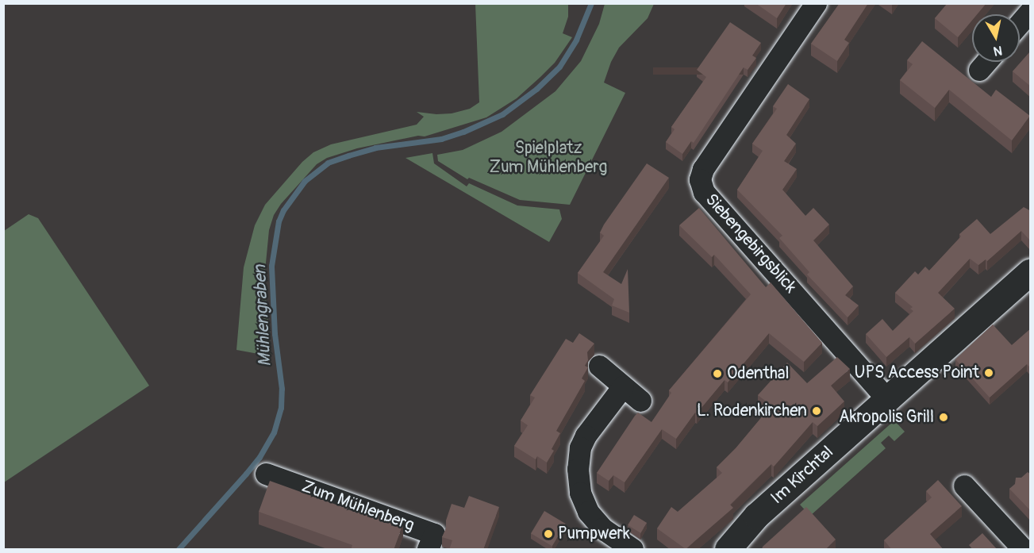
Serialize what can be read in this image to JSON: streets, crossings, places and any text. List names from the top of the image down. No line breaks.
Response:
{"streets":{"street":["Siebengebirgsblick","Im Kirchtal","Zum Mühlenberg"]},"crossings":[["Siebengebirgsblick","Im Kirchtal"]],"water":["Mühlengraben"],"parks":["Spielplatz Zum Mühlenberg"],"places":["UPS Access Point","Odenthal","L. Rodenkirchen","Akropolis Grill","Pumpwerk"],"north":"bottom"}
